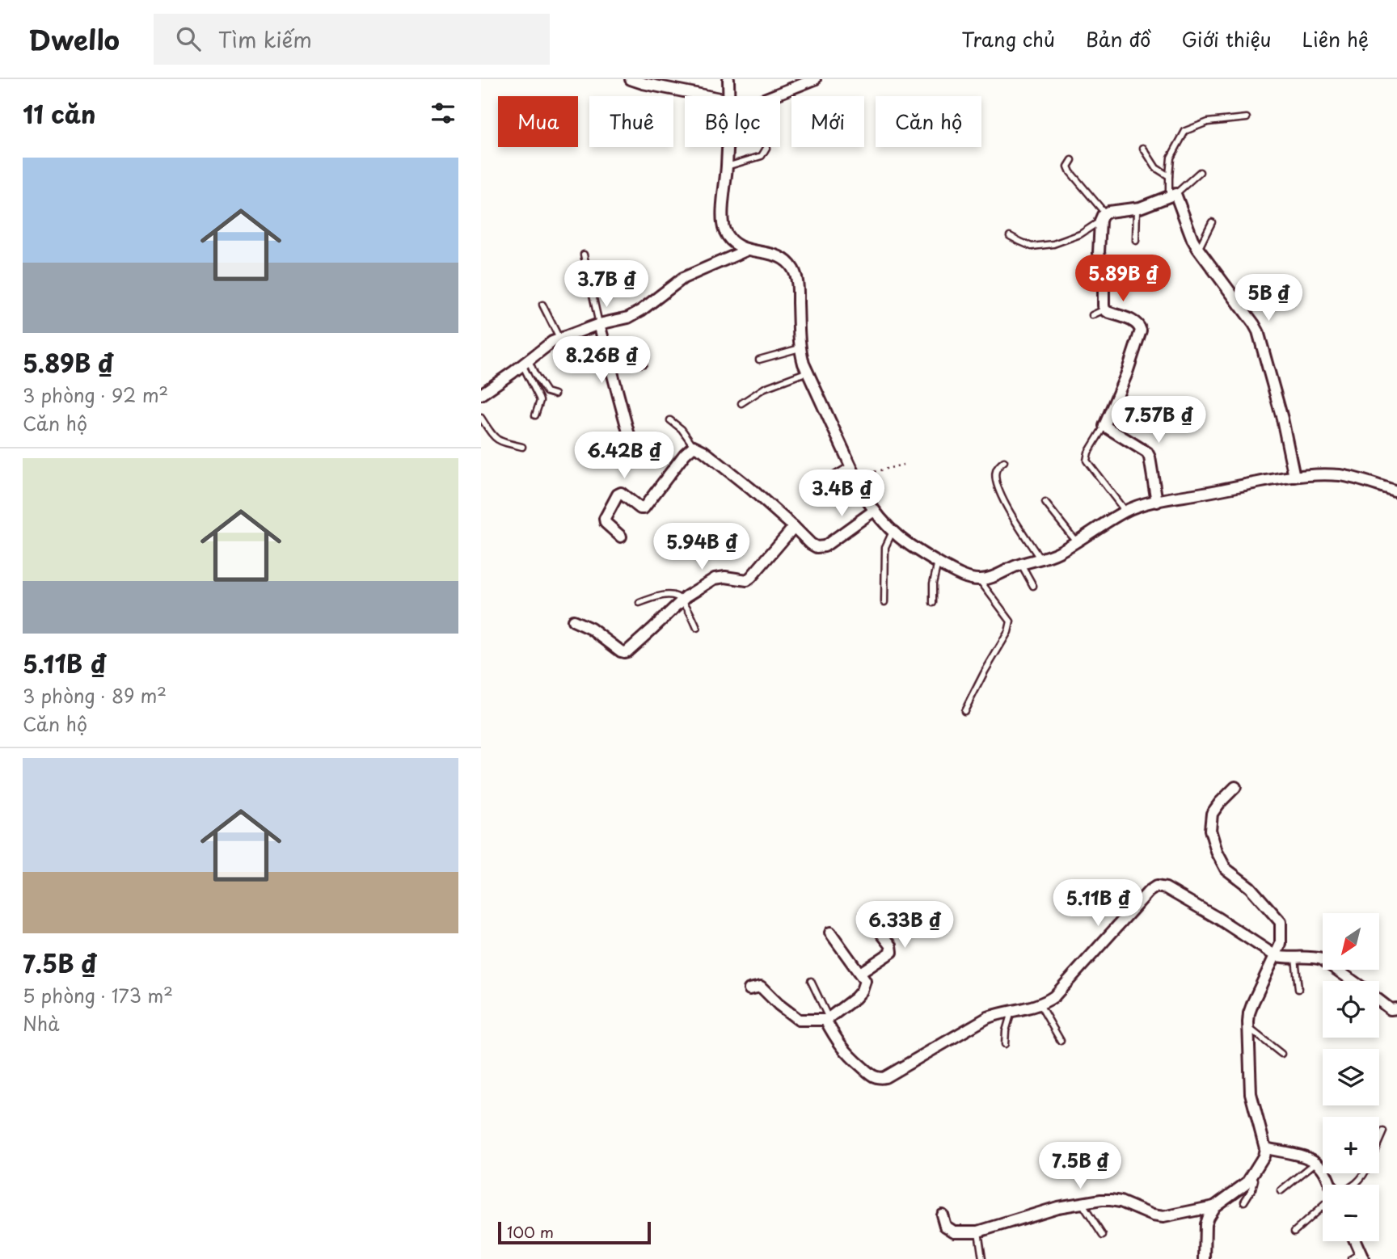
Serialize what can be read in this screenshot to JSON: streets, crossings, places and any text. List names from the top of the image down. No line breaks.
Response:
{"scale_bar":"100 m","north":"bottom left","page":{"header":"Dwello","search":"Tìm kiếm","nav":["Trang chủ","Bản đồ","Giới thiệu","Liên hệ"],"heading":"11 căn","chip":["Mua","Thuê","Bộ lọc","Mới","Căn hộ"],"list":[{"name":"5.89B ₫","note":"3 phòng · 92 m² · Căn hộ"},{"name":"5.11B ₫","note":"3 phòng · 89 m² · Căn hộ"},{"name":"7.5B ₫","note":"5 phòng · 173 m² · Nhà"}],"price":["5.89B ₫","3.7B ₫","5B ₫","8.26B ₫","7.57B ₫","6.42B ₫","3.4B ₫","5.94B ₫","5.11B ₫","6.33B ₫","7.5B ₫"],"map_buttons":["+","−"],"scale":"100 m"}}
